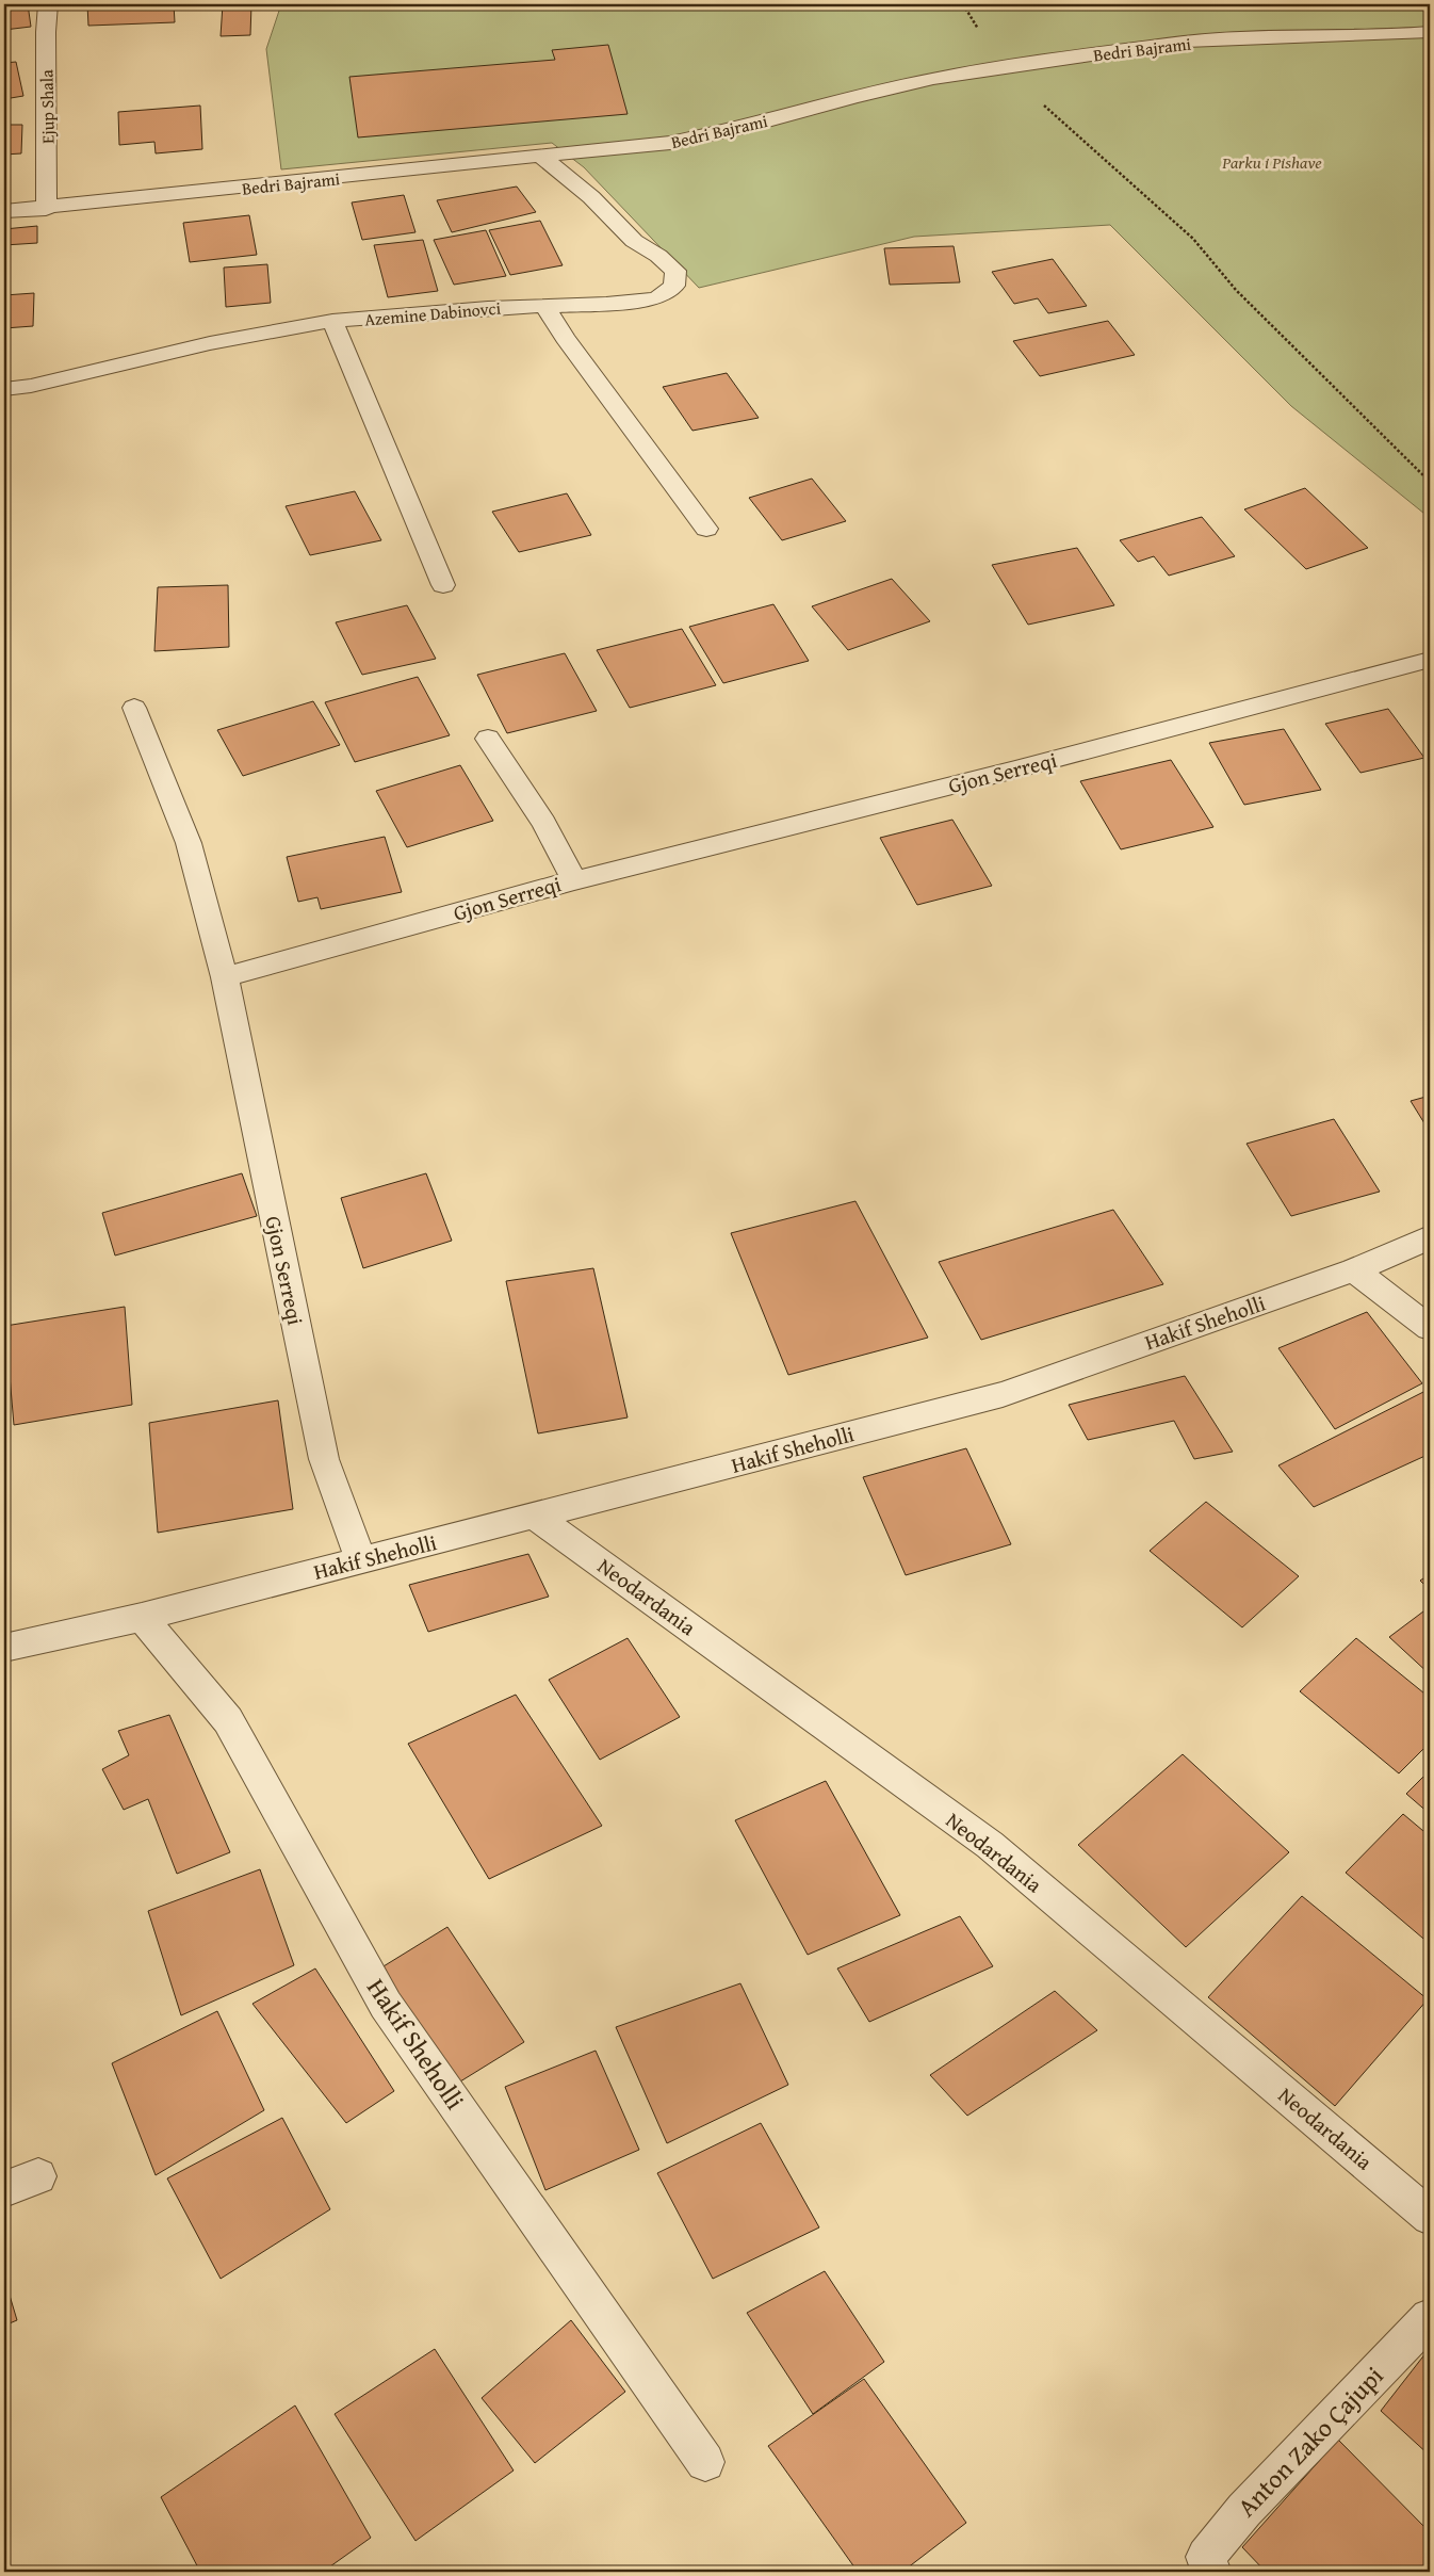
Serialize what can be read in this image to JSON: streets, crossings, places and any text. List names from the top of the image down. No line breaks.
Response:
{"streets":{"street":["Bedri Bajrami","Ejup Shala","Azemine Dabinovci","Gjon Serreqi","Hakif Sheholli","Neodardania","Anton Zako Çajupi"]},"crossings":[["Bedri Bajrami","Ejup Shala"],["Bedri Bajrami","Azemine Dabinovci"],["Gjon Serreqi","Hakif Sheholli"],["Hakif Sheholli","Neodardania"]],"parks":["Parku i Pishave"]}
